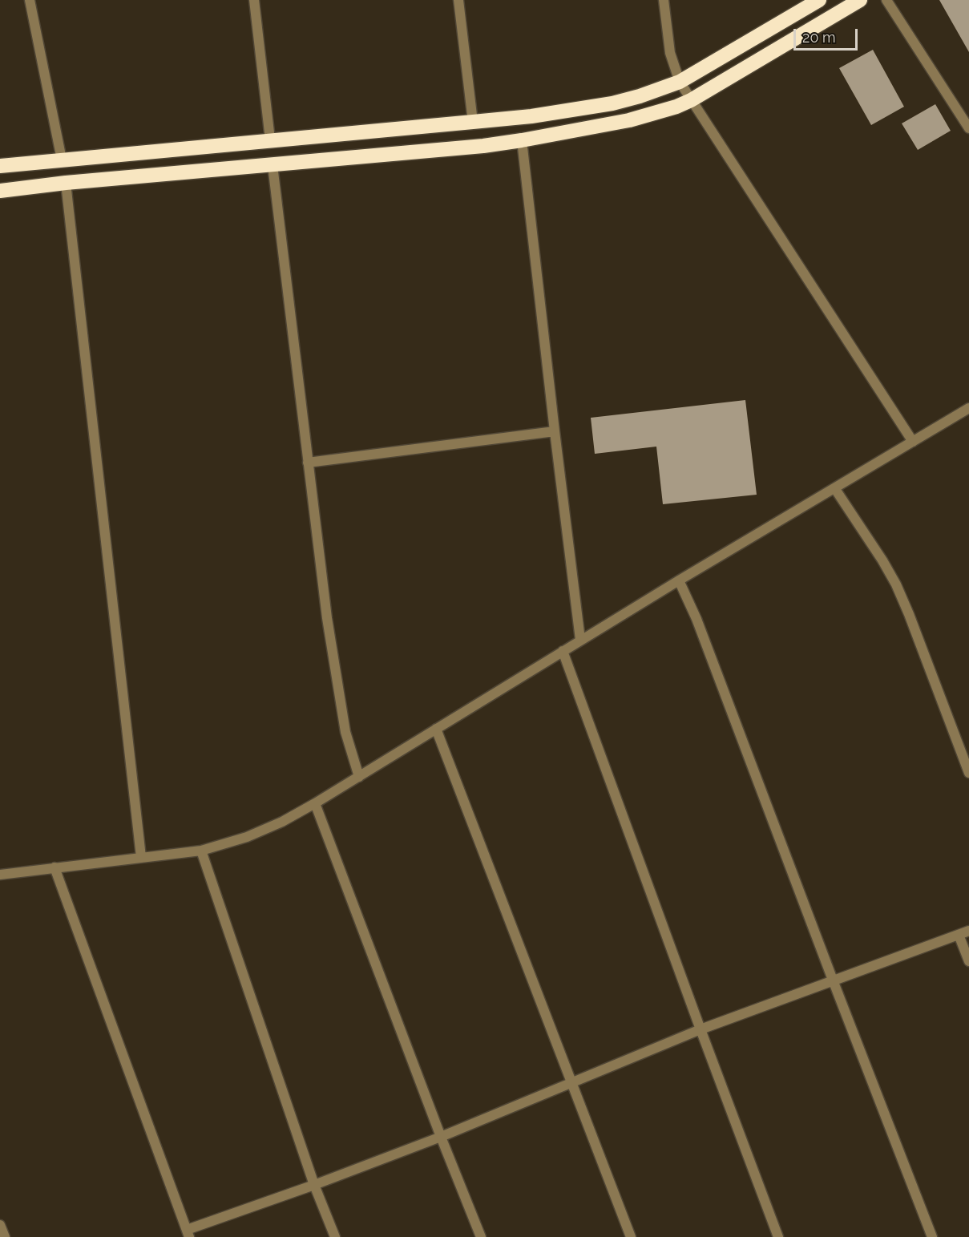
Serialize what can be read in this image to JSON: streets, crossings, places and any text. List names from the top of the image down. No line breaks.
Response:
{"scale_bar":"20 m"}
